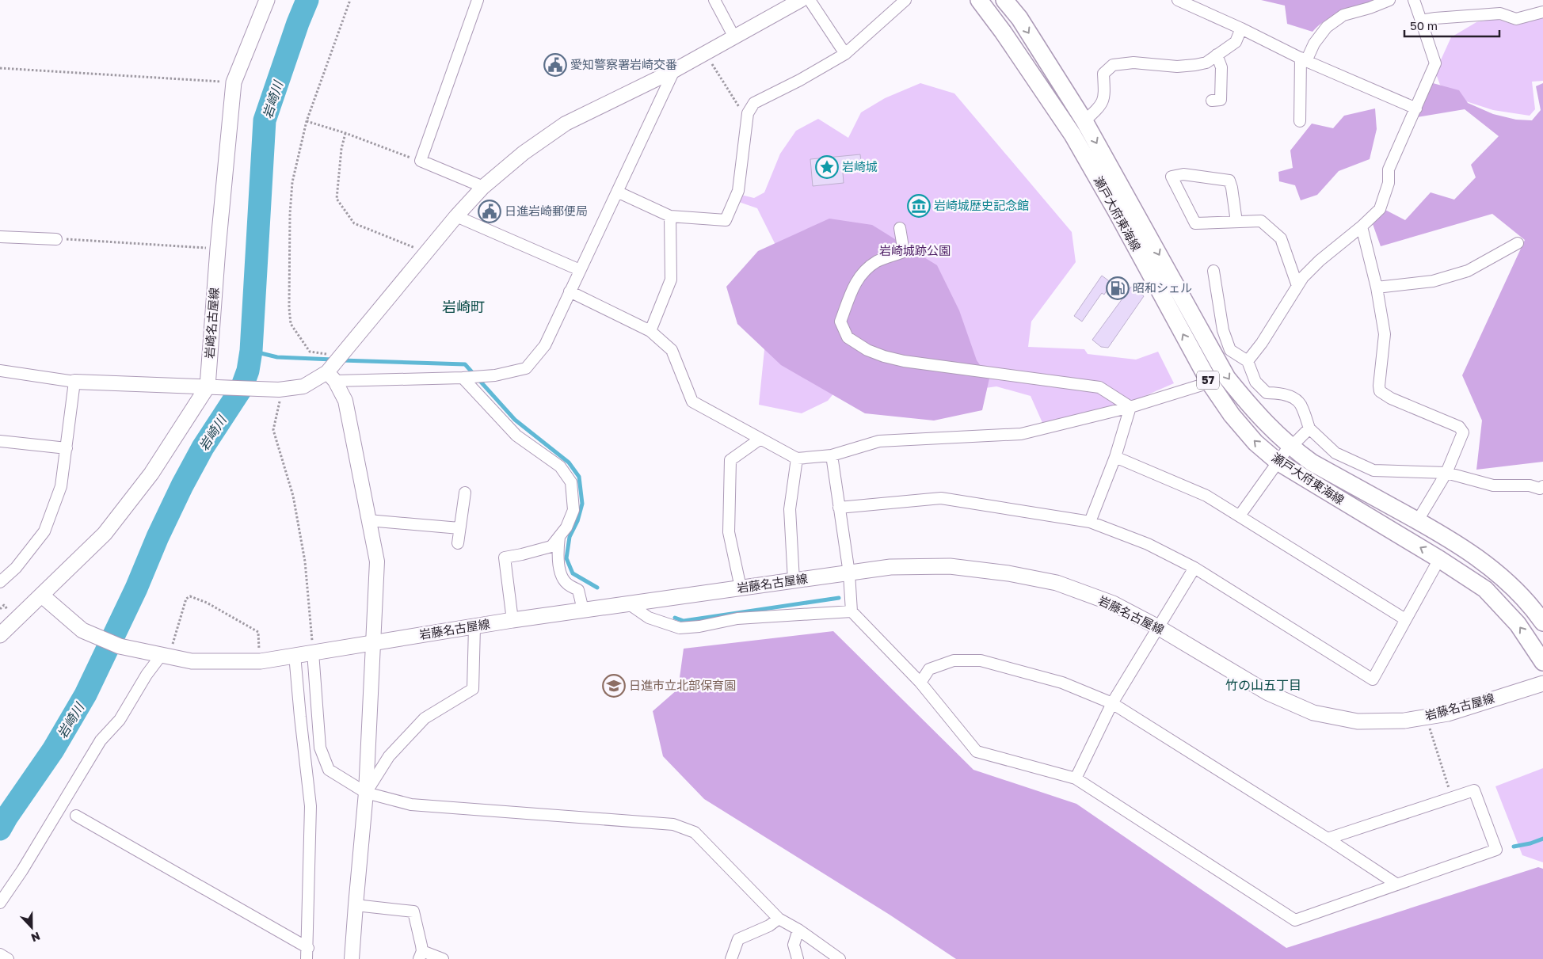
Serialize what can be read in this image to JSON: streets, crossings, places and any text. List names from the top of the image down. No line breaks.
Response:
{"streets":{"main road":["瀬戸大府東海線","岩崎名古屋線","57","岩藤名古屋線"]},"crossings":[["岩崎名古屋線","岩藤名古屋線"]],"districts":["岩崎町","竹の山五丁目"],"water":["岩崎川"],"parks":["岩崎城跡公園"],"places":{"public building":["愛知警察署岩崎交番","日進岩崎郵便局"],"place":["岩崎城"],"museum":["岩崎城歴史記念館"],"fuel station":["昭和シェル"],"school or university":["日進市立北部保育園"]},"scale_bar":"50 m","north":"bottom"}
